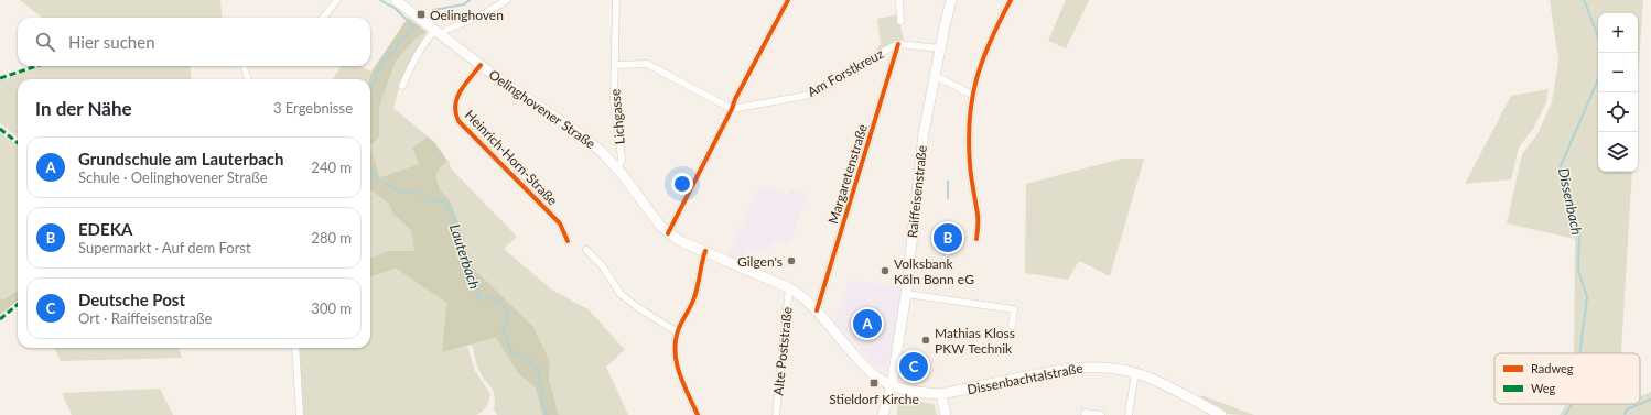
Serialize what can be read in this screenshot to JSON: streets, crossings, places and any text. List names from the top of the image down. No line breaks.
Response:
{"streets":{"main road":["Oelinghovener Straße","Raiffeisenstraße","Dissenbachtalstraße"],"street":["Am Forstkreuz","Lichgasse","Heinrich-Horn-Straße","Margaretenstraße","Alte Poststraße"]},"crossings":[["Am Forstkreuz","Margaretenstraße"],["Am Forstkreuz","Raiffeisenstraße"],["Oelinghovener Straße","Lichgasse"],["Oelinghovener Straße","Heinrich-Horn-Straße"],["Oelinghovener Straße","Margaretenstraße"],["Oelinghovener Straße","Raiffeisenstraße"],["Oelinghovener Straße","Alte Poststraße"],["Oelinghovener Straße","Dissenbachtalstraße"]],"water":["Dissenbach","Lauterbach"],"places":{"transit":["Oelinghoven","Stieldorf Kirche"],"other":["Gilgen's","Volksbank Köln Bonn eG","Mathias Kloss PKW Technik"]},"legend":["Radweg","Weg"],"page":{"map_buttons":["+","−"],"search":"Hier suchen","heading":["In der Nähe","3 Ergebnisse"],"list":[{"mark":"A","name":"Grundschule am Lauterbach","note":"Schule · Oelinghovener Straße","value":"240 m"},{"mark":"B","name":"EDEKA","note":"Supermarkt · Auf dem Forst","value":"280 m"},{"mark":"C","name":"Deutsche Post","note":"Ort · Raiffeisenstraße","value":"300 m"}],"pins":["B","A","C"]}}
